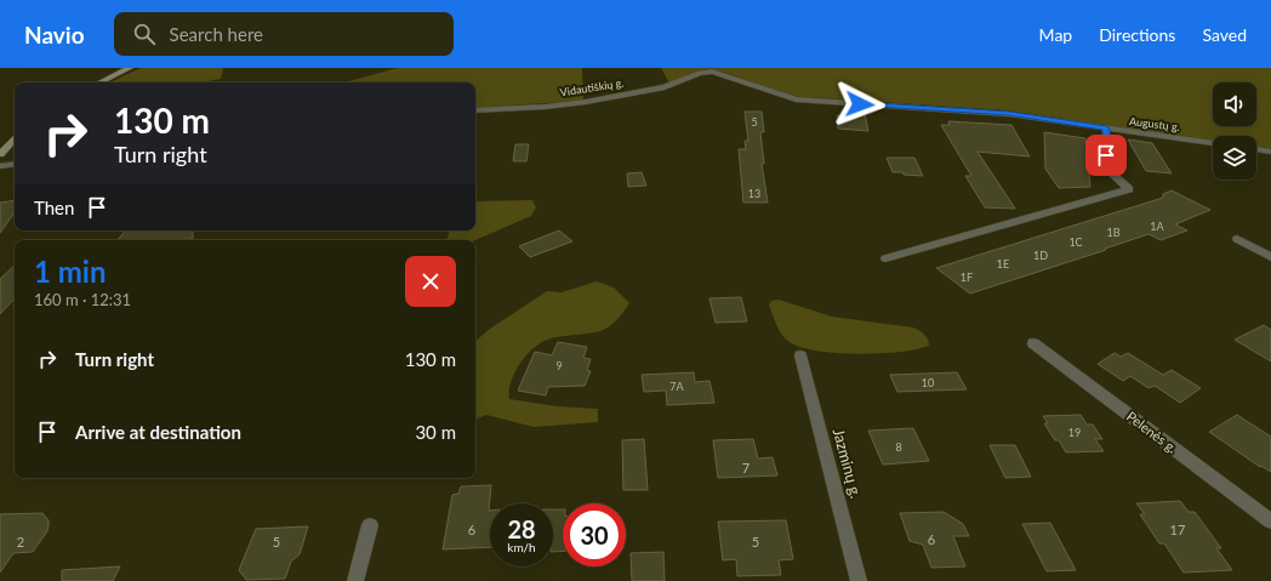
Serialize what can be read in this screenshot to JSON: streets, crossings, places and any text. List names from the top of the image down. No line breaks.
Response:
{"streets":{"street":["Vidautiškių g.","Augustų g.","Pelenės g.","Jazminų g."]},"crossings":[["Vidautiškių g.","Augustų g."]],"house_numbers":["5","13","1A","1B","1C","1D","1E","1F","9","10","7A","19","8","7","6","17","6","2","5","5"],"page":{"header":"Navio","search":"Search here","nav":["Map","Directions","Saved"],"turn":["130 m","Turn right"],"then":"Then","heading":["1 min","160 m · 12:31"],"list":[{"name":"Turn right","value":"130 m"},{"name":"Arrive at destination","value":"30 m"}],"speed":"28 km/h","limit":"30"}}
